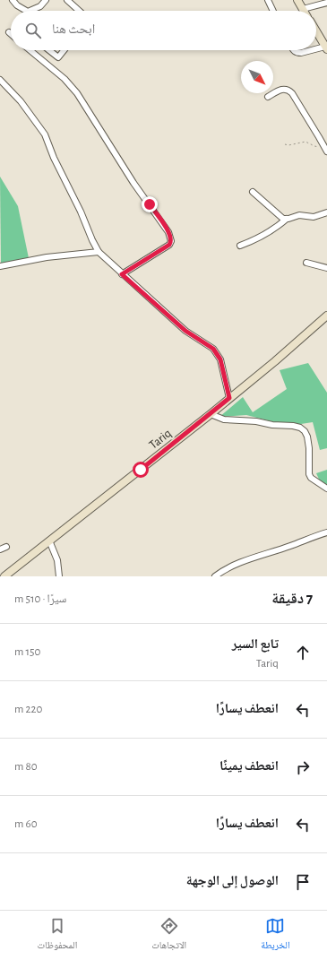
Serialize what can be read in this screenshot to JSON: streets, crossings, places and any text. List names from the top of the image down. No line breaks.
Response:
{"streets":{"main road":["Tariq"]},"north":"bottom right","page":{"search":"ابحث هنا","heading":["7 دقيقة","سيرًا · 510 m"],"list":[["تابع السير","Tariq","150 m"],["انعطف يسارًا","220 m"],["انعطف يمينًا","80 m"],["انعطف يسارًا","60 m"],"الوصول إلى الوجهة"],"nav":["الخريطة","الاتجاهات","المحفوظات"]}}
